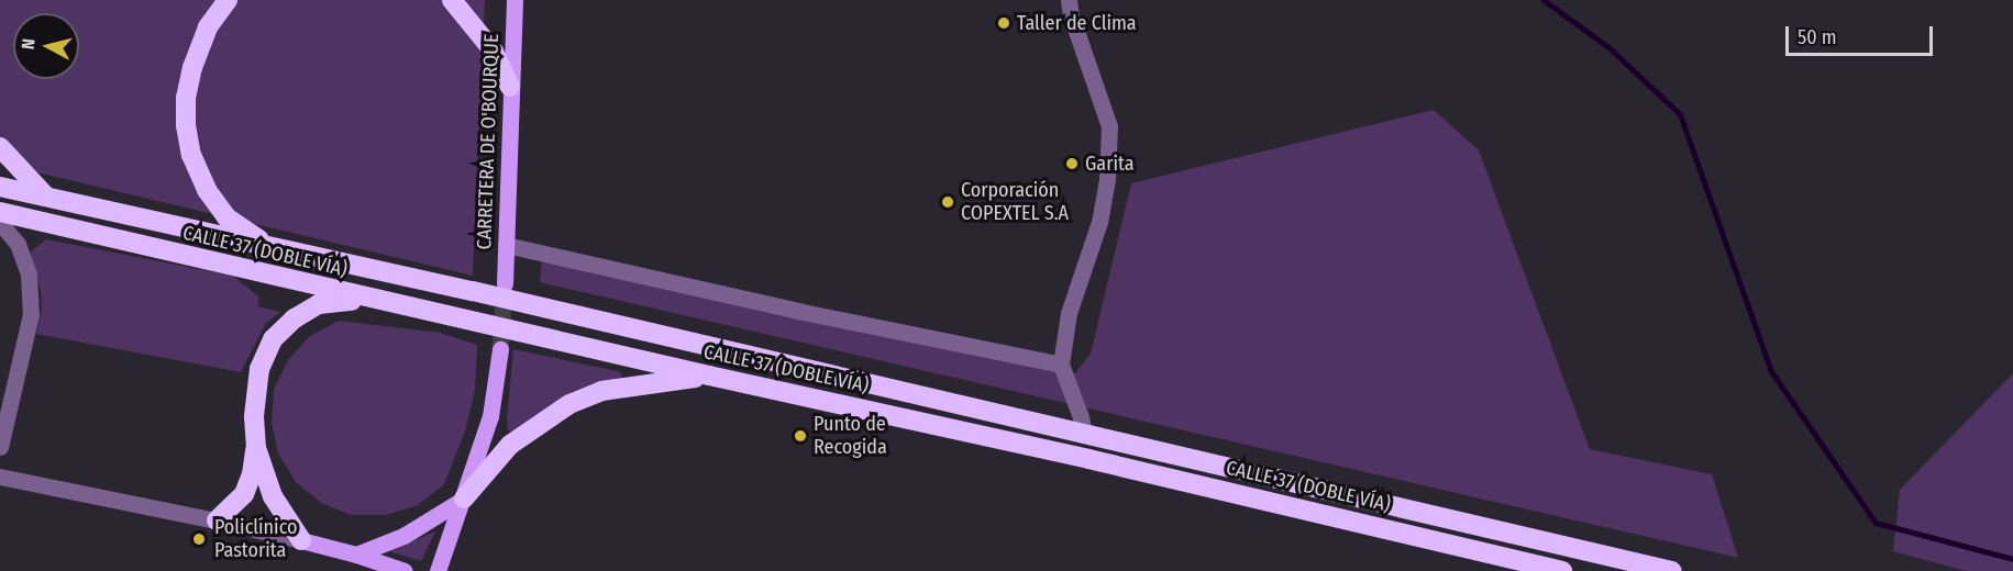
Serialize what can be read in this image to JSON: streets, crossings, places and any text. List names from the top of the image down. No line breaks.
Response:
{"streets":{"highway":["CALLE 37 (DOBLE VÍA)"],"main road":["CARRETERA DE O'BOURQUE"]},"places":["Taller de Clima","Garita","Corporación COPEXTEL S.A","Punto de Recogida","Policlínico Pastorita"],"scale_bar":"50 m","north":"left"}
